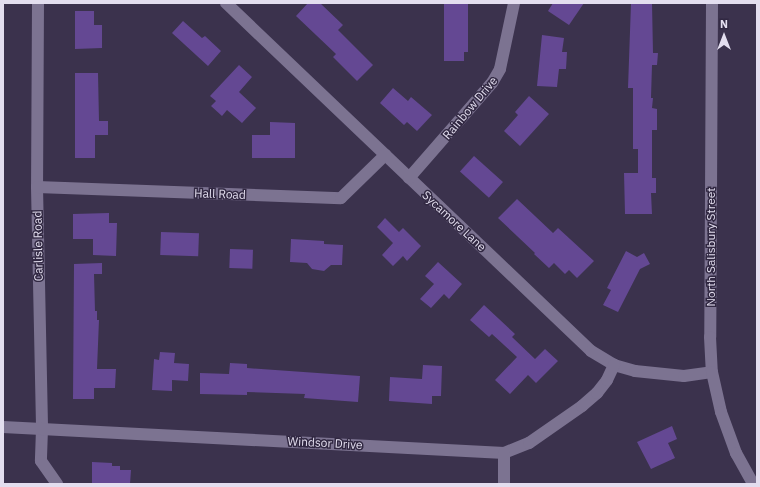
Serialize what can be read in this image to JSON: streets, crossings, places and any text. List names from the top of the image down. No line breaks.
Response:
{"streets":{"street":["Rainbow Drive","Hall Road","Sycamore Lane","Carlisle Road","North Salisbury Street","Windsor Drive"]},"crossings":[["Rainbow Drive","Sycamore Lane"],["Hall Road","Sycamore Lane"],["Hall Road","Carlisle Road"],["Sycamore Lane","North Salisbury Street"],["Sycamore Lane","Windsor Drive"],["Carlisle Road","Windsor Drive"]],"north":"top"}
